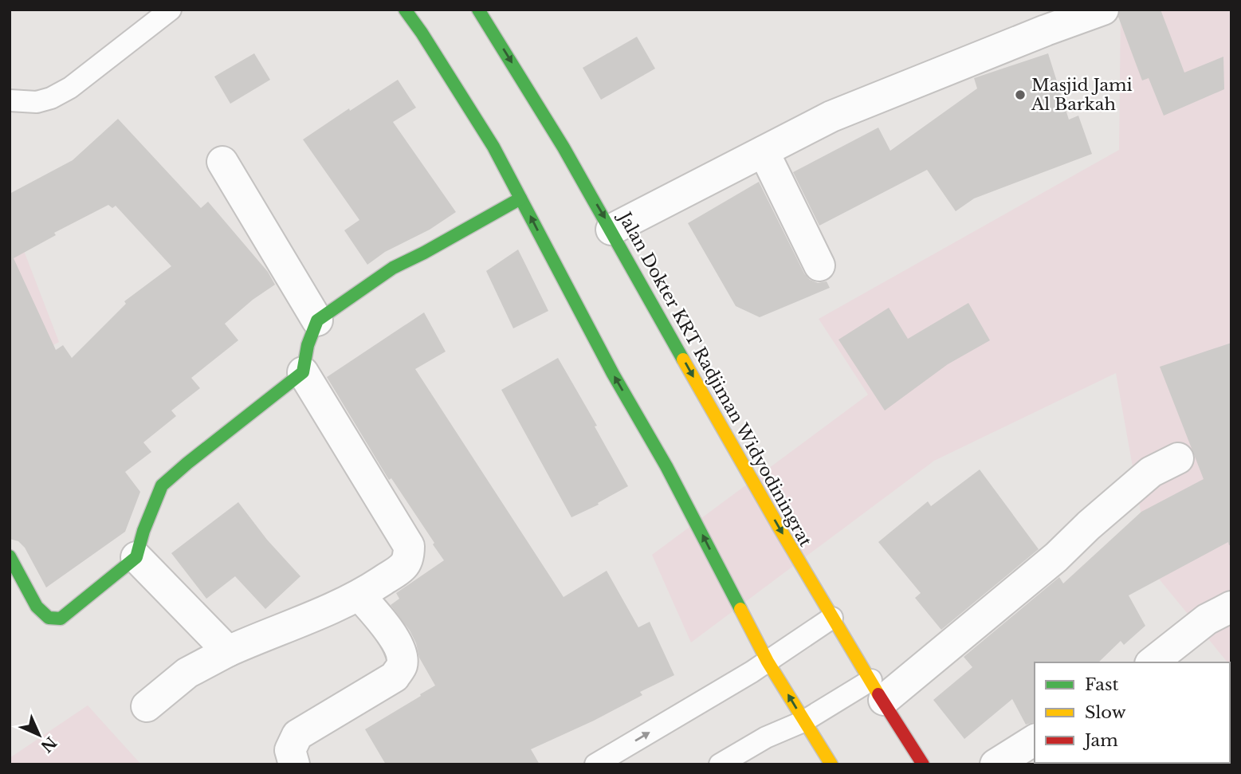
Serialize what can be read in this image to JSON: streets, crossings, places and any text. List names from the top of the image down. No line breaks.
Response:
{"streets":{"main road":["Jalan Dokter KRT Radjiman Widyodiningrat"]},"places":["Masjid Jami Al Barkah"],"legend":["Fast","Slow","Jam"],"north":"bottom right"}
